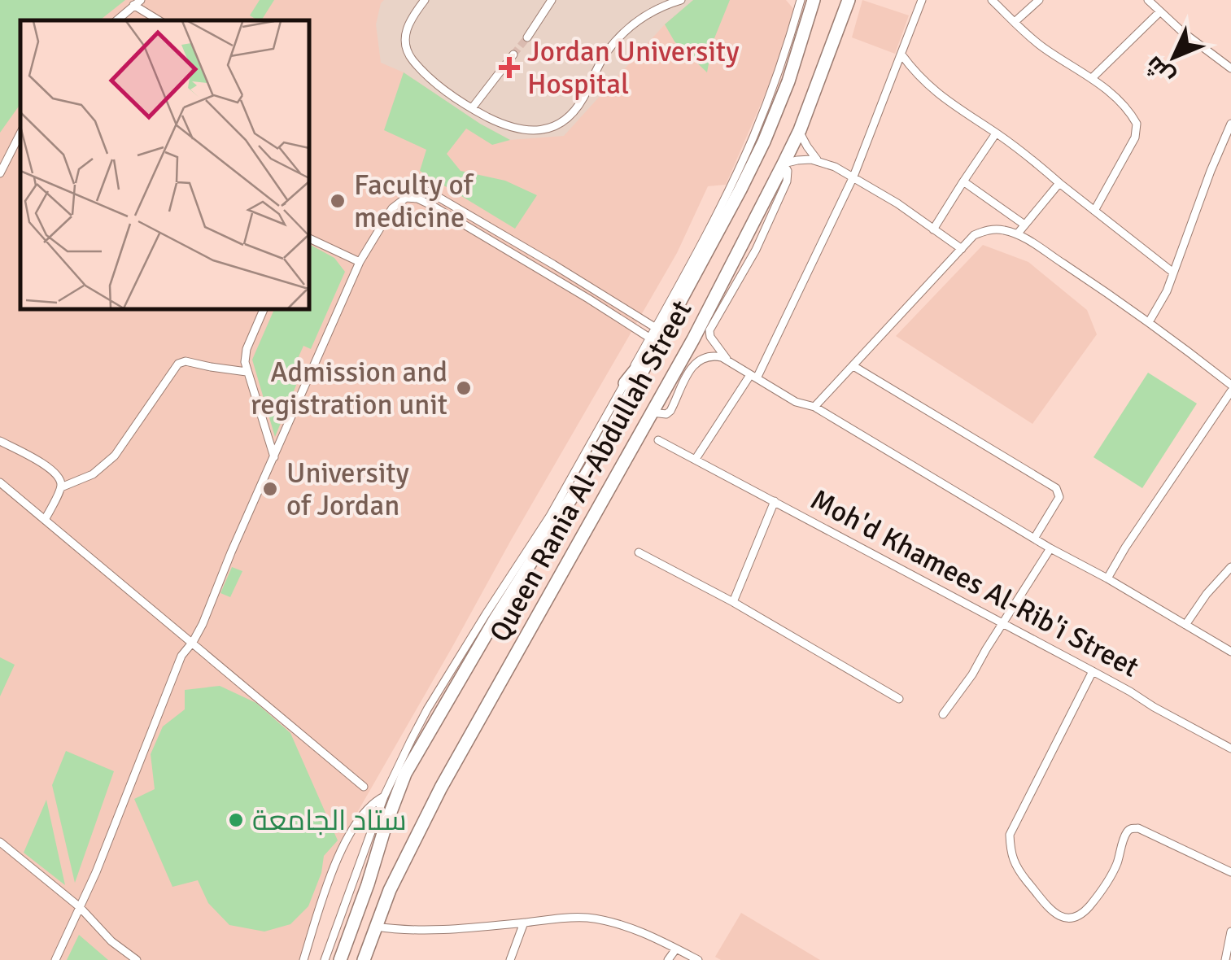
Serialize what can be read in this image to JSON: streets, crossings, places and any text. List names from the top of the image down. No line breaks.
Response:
{"streets":{"main road":["Queen Rania Al-Abdullah Street"],"street":["Moh'd Khamees Al-Rib'i Street"]},"places":{"health":["Jordan University Hospital"],"other":["Faculty of medicine","Admission and registration unit","University of Jordan","ستاد الجامعة"]},"north":"bottom left"}
